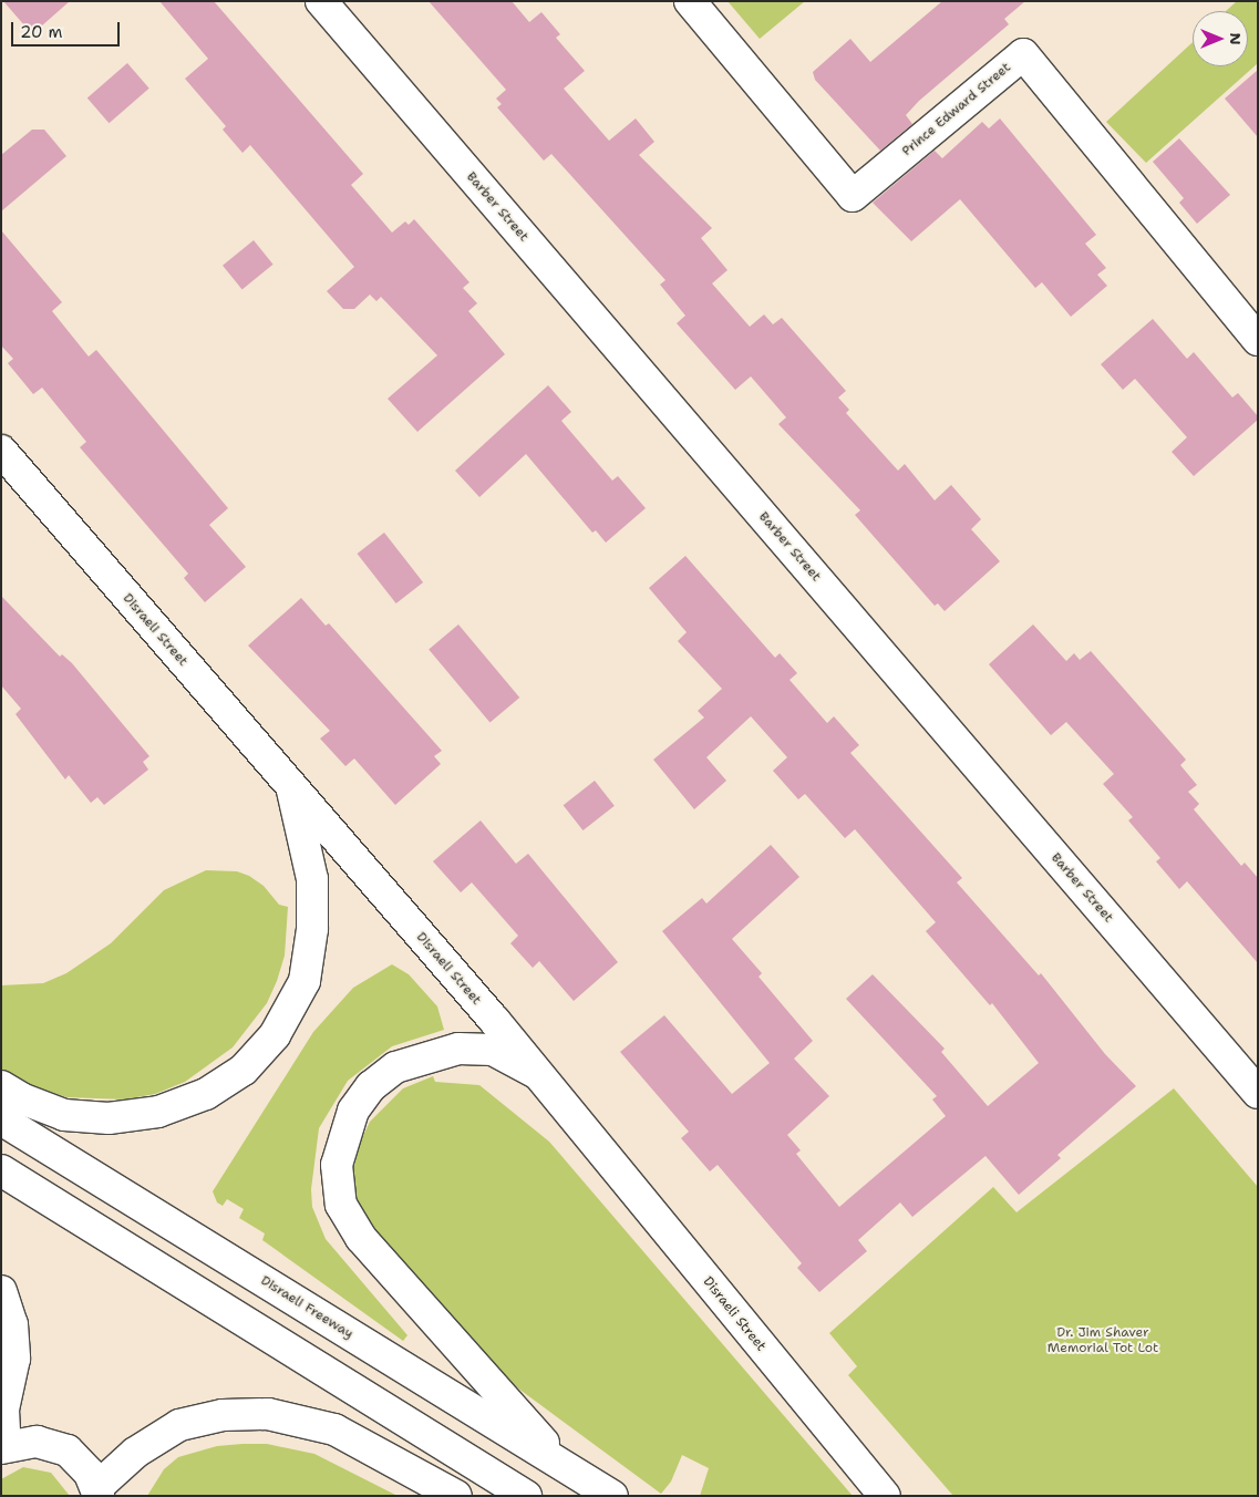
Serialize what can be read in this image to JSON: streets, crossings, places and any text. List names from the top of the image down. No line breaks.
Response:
{"streets":{"street":["Prince Edward Street","Barber Street","Disraeli Street","Disraeli Freeway"]},"parks":["Dr. Jim Shaver Memorial Tot Lot"],"scale_bar":"20 m","north":"right"}
